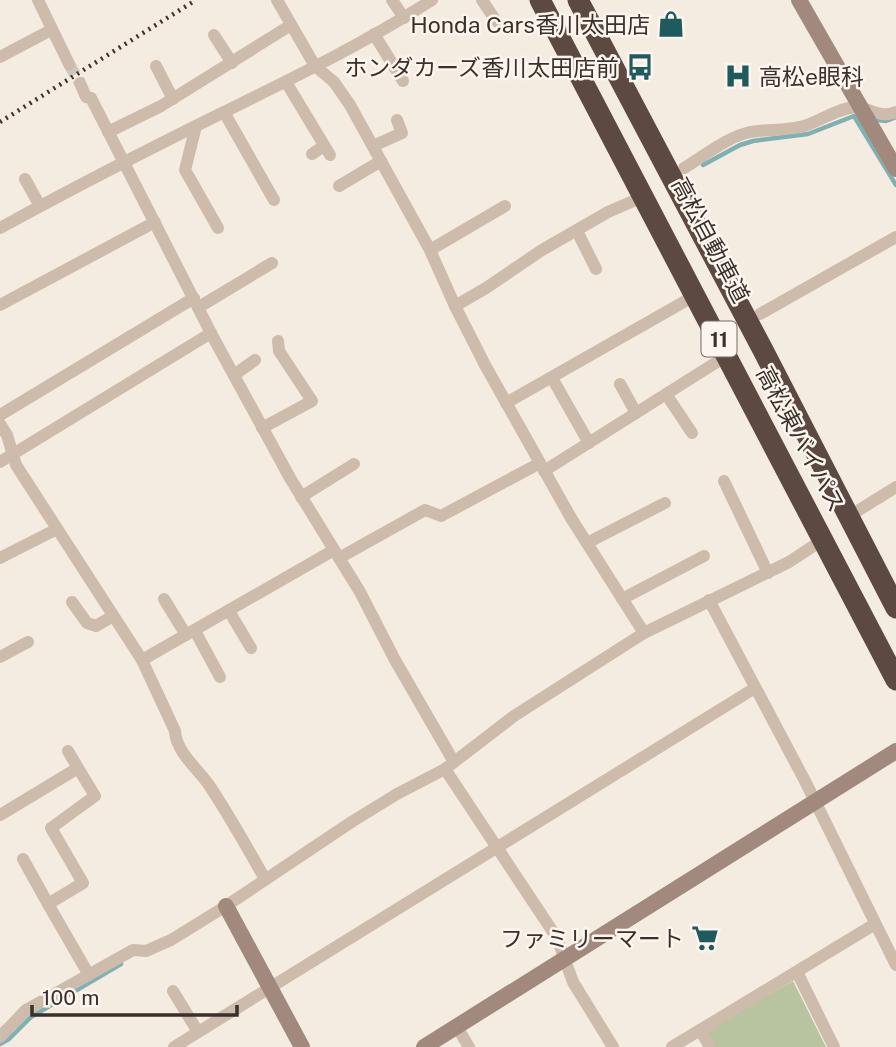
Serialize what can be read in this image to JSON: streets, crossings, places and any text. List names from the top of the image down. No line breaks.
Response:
{"streets":{"highway":["高松自動車道","11","高松東バイパス"]},"places":{"shop":["Honda Cars香川太田店"],"bus stop":["ホンダカーズ香川太田店前"],"hospital":["高松e眼科"],"supermarket":["ファミリーマート"]},"scale_bar":"100 m"}
